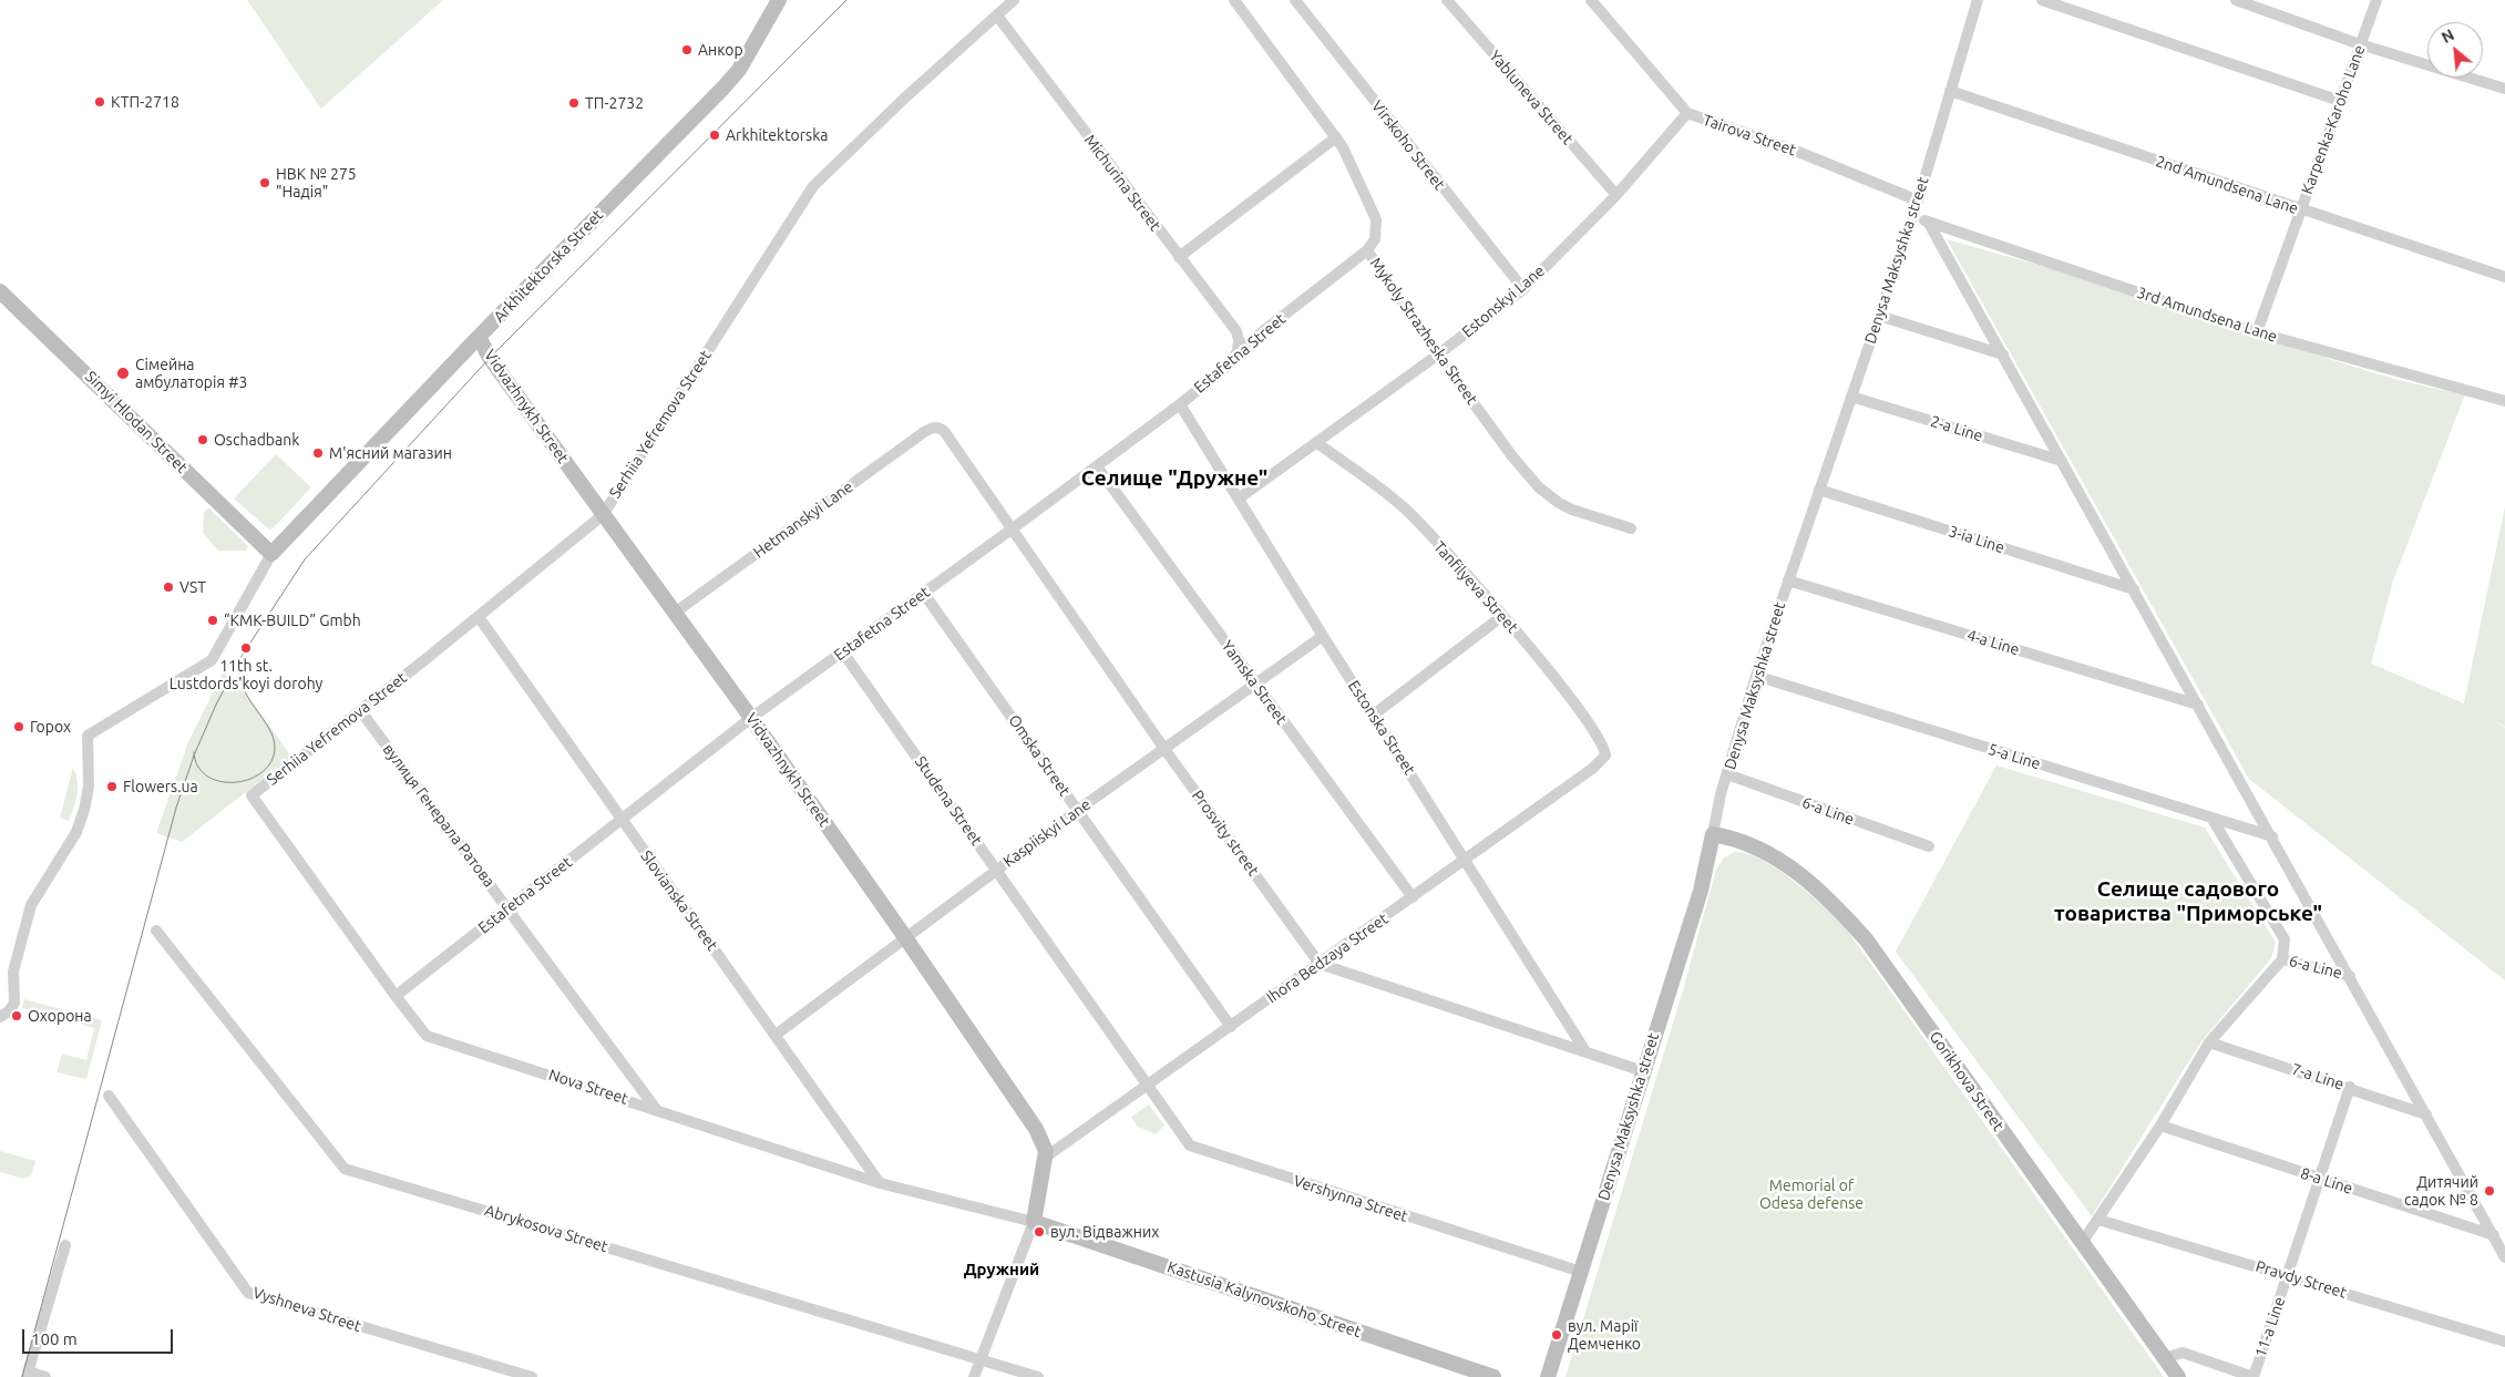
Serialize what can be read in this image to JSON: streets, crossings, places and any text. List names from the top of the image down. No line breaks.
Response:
{"streets":{"street":["Yabluneva Street","Karpenka-Karoho Lane","Tairova Street","Virskoho Street","Michurina Street","2nd Amundsena Lane","Denysa Maksyshka street","Arkhitektorska Street","Estonskyi Lane","3rd Amundsena Lane","Mykoly Strazheska Street","Estafetna Street","Vidvazhnykh Street","Simyi Hlodan Street","Serhiia Yefremova Street","2-a Line","Hetmanskyi Lane","3-ia Line","Tanfilyeva Street","4-a Line","Yamska Street","Estonska Street","Omska Street","5-a Line","Studena Street","6-a Line","вулиця Генерала Ратова","Kaspiiskyi Lane","Prosvity street","Slovianska Street","Ihora Bedzaya Street","7-a Line","Gorikhova Street","Nova Street","8-a Line","Vershynna Street","Abrykosova Street","Pravdy Street","Kastusia Kalynovskoho Street","Vyshneva Street","11-a Line"]},"crossings":[["Yabluneva Street","Estonskyi Lane"],["Karpenka-Karoho Lane","2nd Amundsena Lane"],["Karpenka-Karoho Lane","3rd Amundsena Lane"],["Tairova Street","Denysa Maksyshka street"],["Tairova Street","Estonskyi Lane"],["Virskoho Street","Estonskyi Lane"],["Michurina Street","Estafetna Street"],["Michurina Street","Serhiia Yefremova Street"],["2nd Amundsena Lane","Denysa Maksyshka street"],["Denysa Maksyshka street","3rd Amundsena Lane"],["Denysa Maksyshka street","2-a Line"],["Denysa Maksyshka street","3-ia Line"],["Denysa Maksyshka street","4-a Line"],["Denysa Maksyshka street","5-a Line"],["Denysa Maksyshka street","6-a Line"],["Denysa Maksyshka street","Gorikhova Street"],["Denysa Maksyshka street","Vershynna Street"],["Arkhitektorska Street","Vidvazhnykh Street"],["Arkhitektorska Street","Simyi Hlodan Street"],["Estonskyi Lane","Mykoly Strazheska Street"],["Estonskyi Lane","Tanfilyeva Street"],["Estonskyi Lane","Estonska Street"],["Mykoly Strazheska Street","Estafetna Street"],["Estafetna Street","Vidvazhnykh Street"],["Estafetna Street","Yamska Street"],["Estafetna Street","Estonska Street"],["Estafetna Street","Omska Street"],["Estafetna Street","Studena Street"],["Estafetna Street","вулиця Генерала Ратова"],["Estafetna Street","Prosvity street"],["Estafetna Street","Slovianska Street"],["Estafetna Street","Nova Street"],["Vidvazhnykh Street","Serhiia Yefremova Street"],["Vidvazhnykh Street","Hetmanskyi Lane"],["Vidvazhnykh Street","Kaspiiskyi Lane"],["Vidvazhnykh Street","Ihora Bedzaya Street"],["Vidvazhnykh Street","Nova Street"],["Vidvazhnykh Street","Kastusia Kalynovskoho Street"],["Serhiia Yefremova Street","вулиця Генерала Ратова"],["Serhiia Yefremova Street","Slovianska Street"],["Serhiia Yefremova Street","Nova Street"],["Hetmanskyi Lane","Prosvity street"],["Tanfilyeva Street","Ihora Bedzaya Street"],["Yamska Street","Kaspiiskyi Lane"],["Yamska Street","Ihora Bedzaya Street"],["Estonska Street","Kaspiiskyi Lane"],["Estonska Street","Ihora Bedzaya Street"],["Omska Street","Kaspiiskyi Lane"],["Omska Street","Ihora Bedzaya Street"],["Studena Street","Kaspiiskyi Lane"],["Studena Street","Ihora Bedzaya Street"],["Studena Street","Vershynna Street"],["вулиця Генерала Ратова","Nova Street"],["Kaspiiskyi Lane","Prosvity street"],["Kaspiiskyi Lane","Slovianska Street"],["Prosvity street","Ihora Bedzaya Street"],["Slovianska Street","Nova Street"],["Ihora Bedzaya Street","Vershynna Street"],["7-a Line","11-a Line"],["Nova Street","Kastusia Kalynovskoho Street"],["8-a Line","11-a Line"],["Pravdy Street","11-a Line"]],"districts":["Селище \"Дружне\"","Селище садового товариства \"Приморське\"","Дружний"],"parks":["Memorial of Odesa defense"],"places":["Анкор","КТП-2718","ТП-2732","Arkhitektorska","НВК № 275 \"Надія\"","Сімейна амбулаторія #3","Oschadbank","М'ясний магазин","VST","“KMK-BUILD” Gmbh","11th st. Lustdords'koyi dorohy","Горох","Flowers.ua","Охорона","Дитячий садок № 8","вул. Відважних","вул. Марії Демченко"],"scale_bar":"100 m","north":"top left"}
